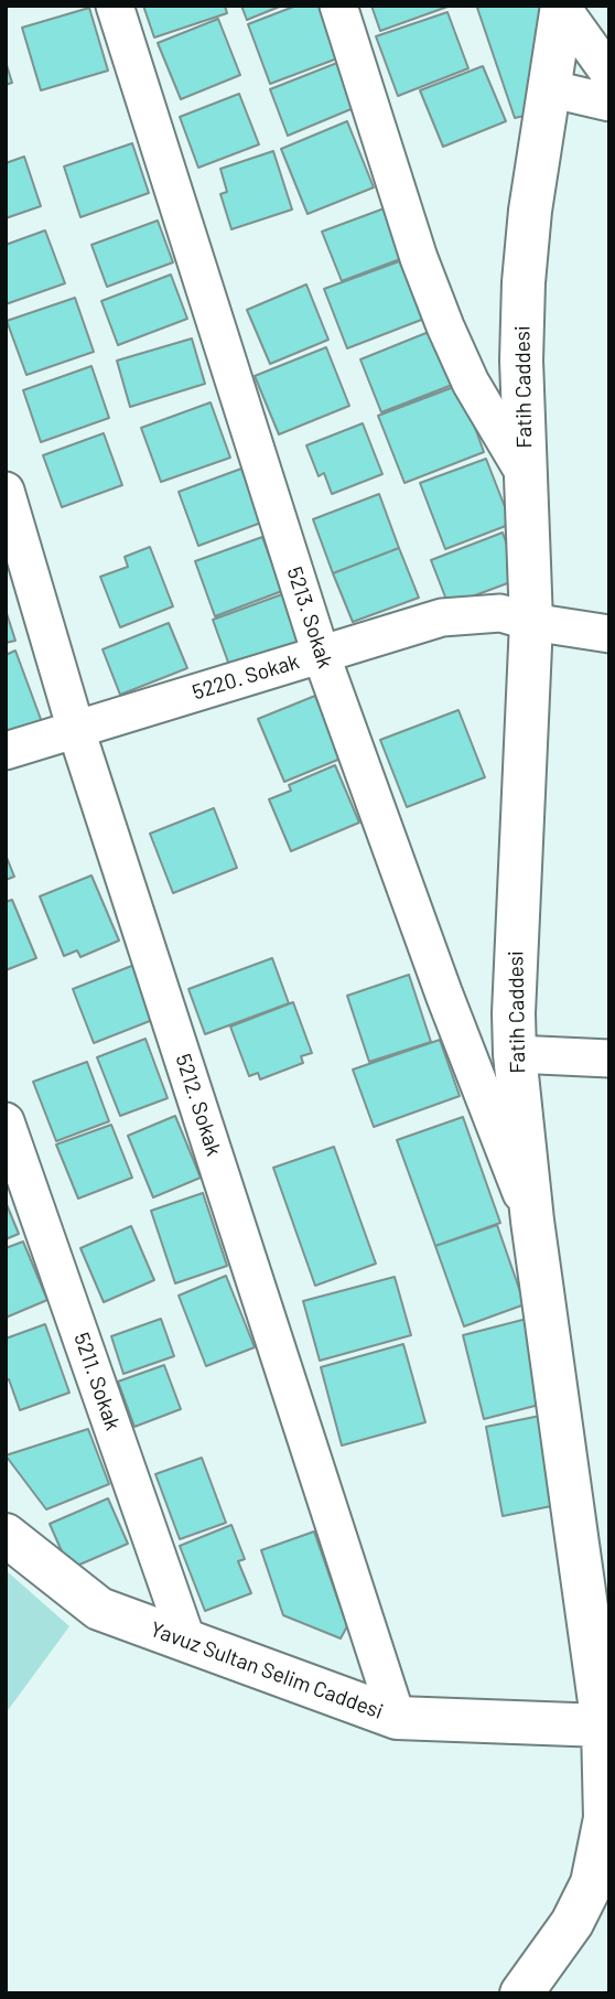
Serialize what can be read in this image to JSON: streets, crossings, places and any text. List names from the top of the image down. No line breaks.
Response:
{"streets":{"main road":["Fatih Caddesi","Yavuz Sultan Selim Caddesi"],"street":["5213. Sokak","5220. Sokak","5212. Sokak","5211. Sokak"]},"crossings":[["Fatih Caddesi","5213. Sokak"],["Fatih Caddesi","5220. Sokak"],["Fatih Caddesi","Yavuz Sultan Selim Caddesi"],["5213. Sokak","5220. Sokak"],["5220. Sokak","5212. Sokak"],["5212. Sokak","Yavuz Sultan Selim Caddesi"],["5211. Sokak","Yavuz Sultan Selim Caddesi"]]}
